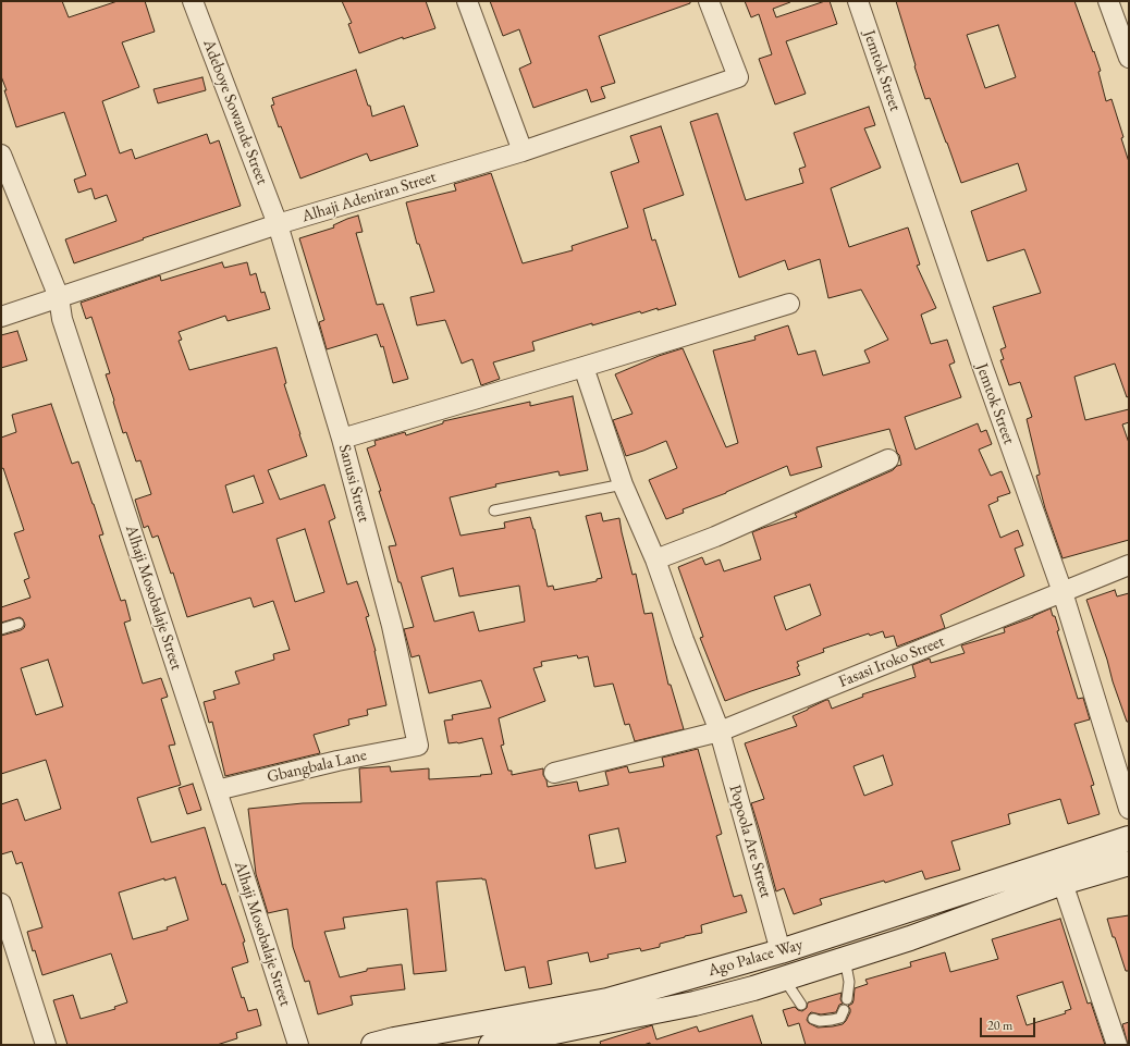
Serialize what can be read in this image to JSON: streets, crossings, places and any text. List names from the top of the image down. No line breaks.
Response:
{"streets":{"main road":["Ago Palace Way"],"street":["Jemtok Street","Adeboye Sowande Street","Alhaji Adeniran Street","Sanusi Street","Alhaji Mosobalaje Street","Fasasi Iroko Street","Gbangbala Lane","Popoola Are Street"]},"crossings":[["Jemtok Street","Fasasi Iroko Street"],["Adeboye Sowande Street","Alhaji Adeniran Street"],["Adeboye Sowande Street","Sanusi Street"],["Alhaji Adeniran Street","Sanusi Street"],["Alhaji Adeniran Street","Alhaji Mosobalaje Street"],["Sanusi Street","Gbangbala Lane"],["Alhaji Mosobalaje Street","Gbangbala Lane"],["Fasasi Iroko Street","Popoola Are Street"],["Popoola Are Street","Ago Palace Way"]],"scale_bar":"20 m"}
